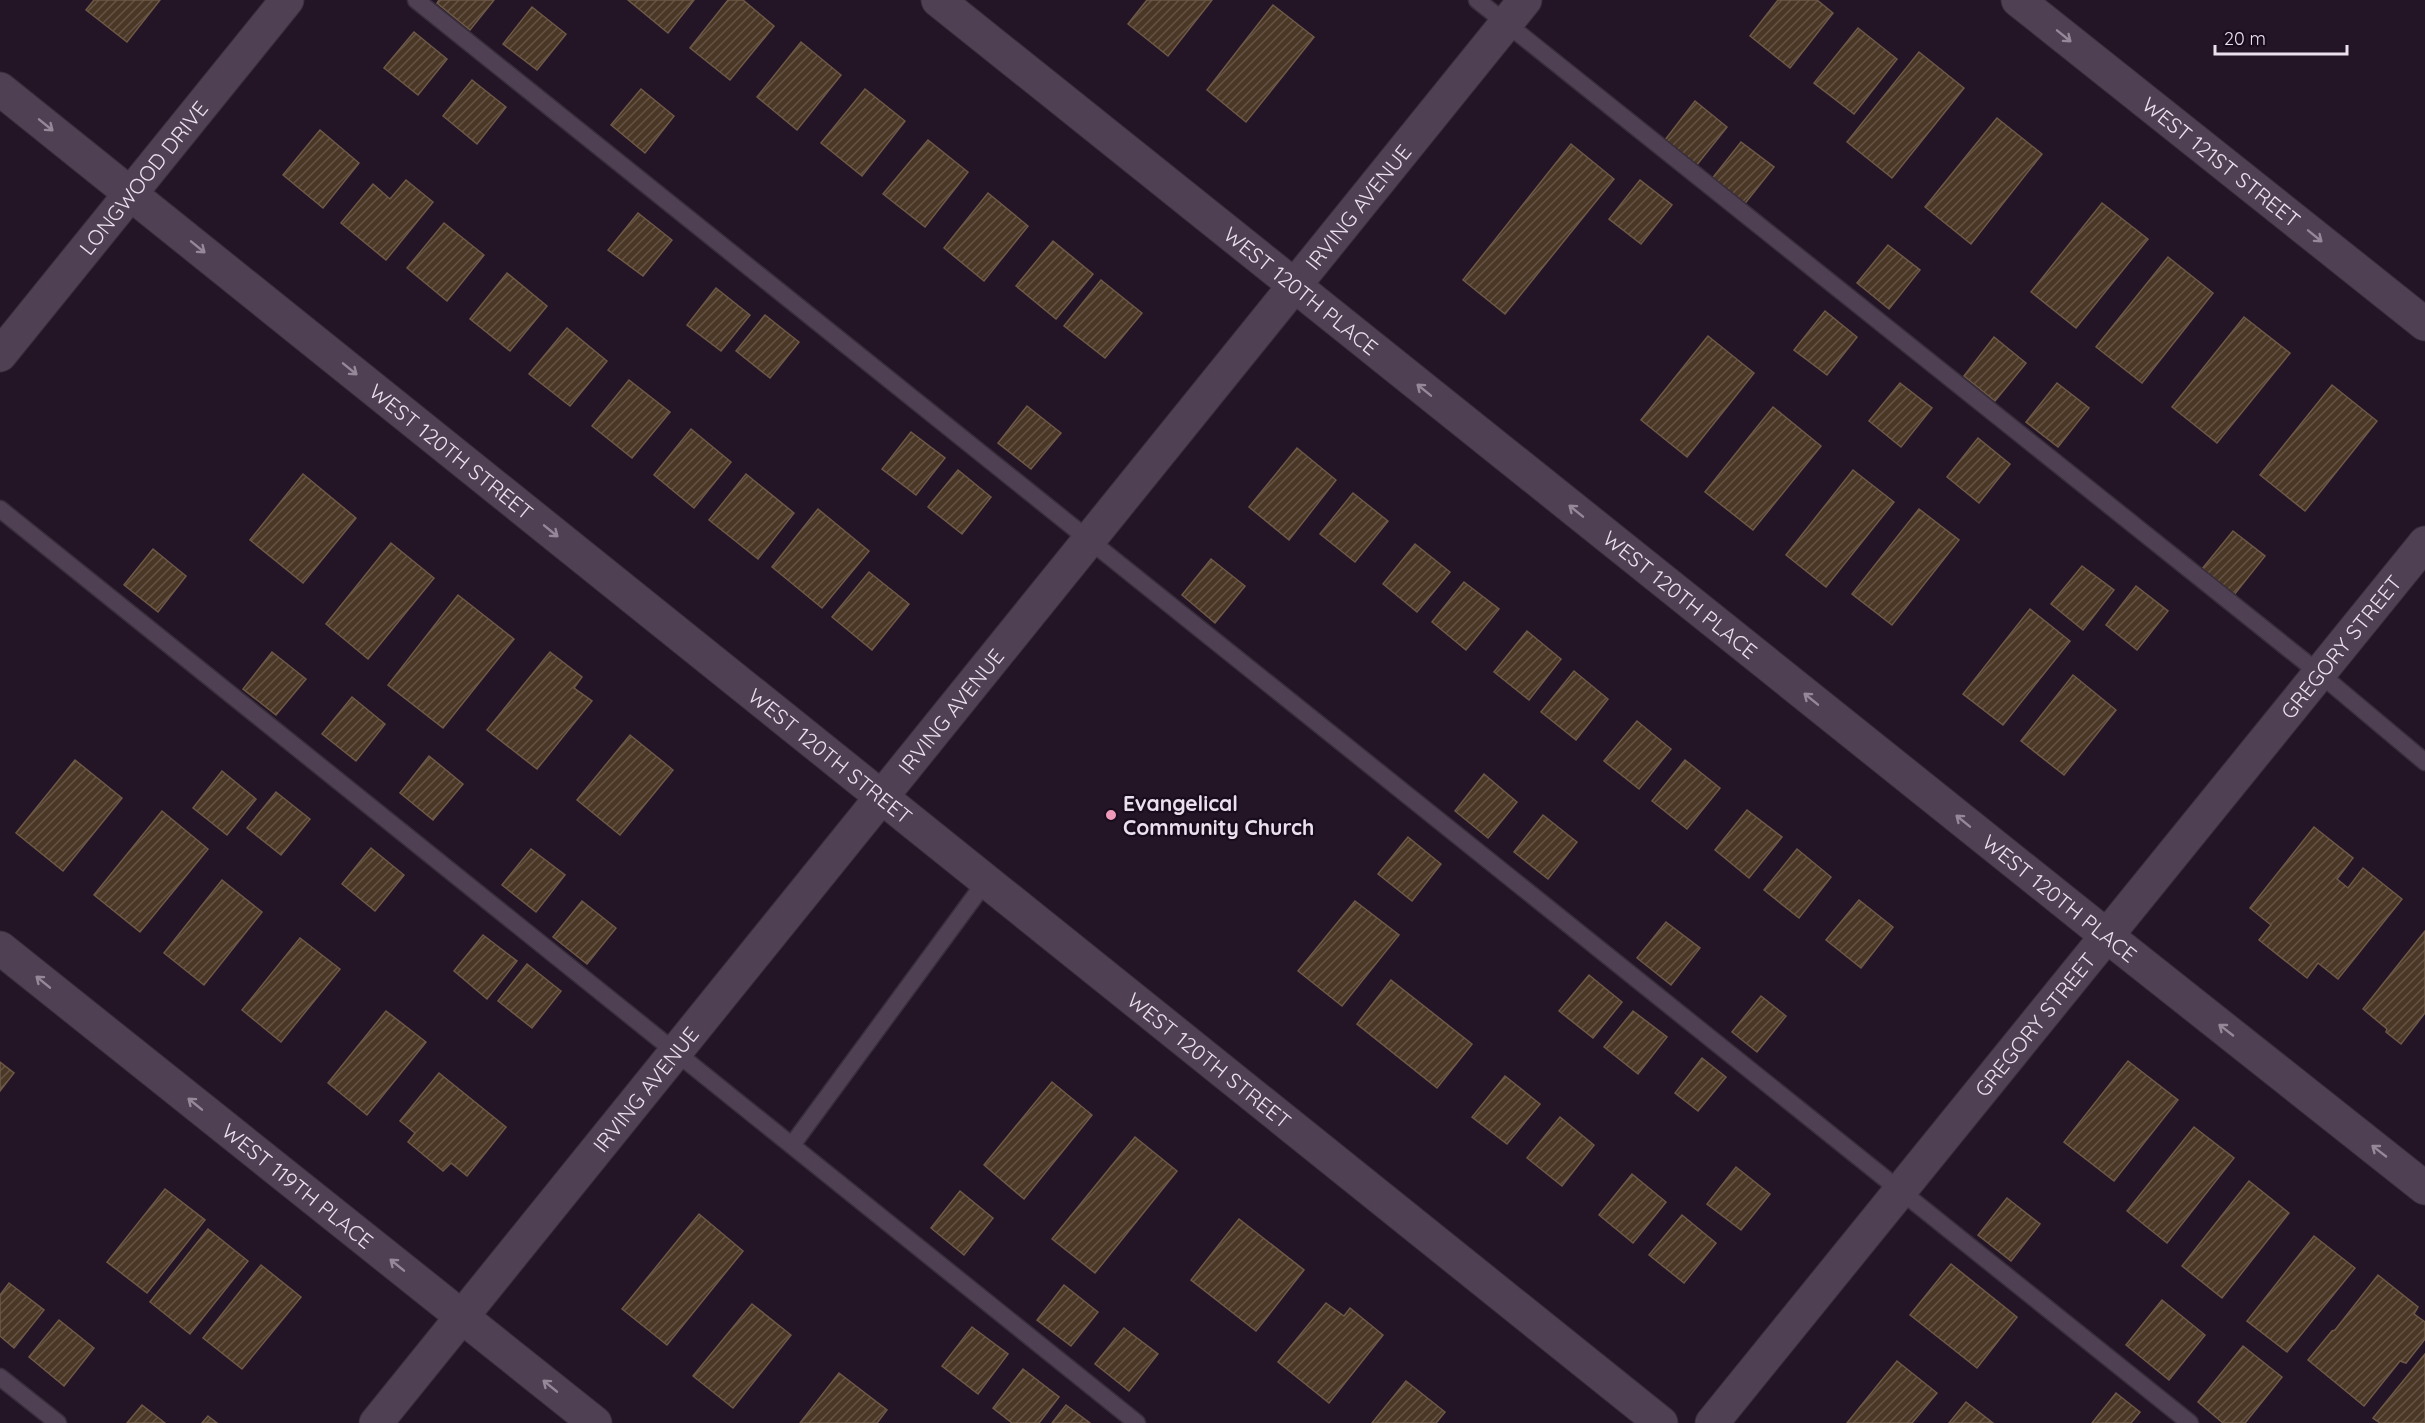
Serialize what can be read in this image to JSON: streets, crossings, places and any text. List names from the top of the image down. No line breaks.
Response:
{"streets":{"street":["WEST 121ST STREET","LONGWOOD DRIVE","IRVING AVENUE","WEST 120TH PLACE","WEST 120TH STREET","GREGORY STREET","WEST 119TH PLACE"]},"crossings":[["LONGWOOD DRIVE","WEST 120TH STREET"],["IRVING AVENUE","WEST 120TH PLACE"],["IRVING AVENUE","WEST 120TH STREET"],["IRVING AVENUE","WEST 119TH PLACE"],["WEST 120TH PLACE","GREGORY STREET"]],"one_way":["WEST 121ST STREET","WEST 120TH PLACE","WEST 120TH STREET","WEST 119TH PLACE"],"places":["Evangelical Community Church"],"scale_bar":"20 m"}
